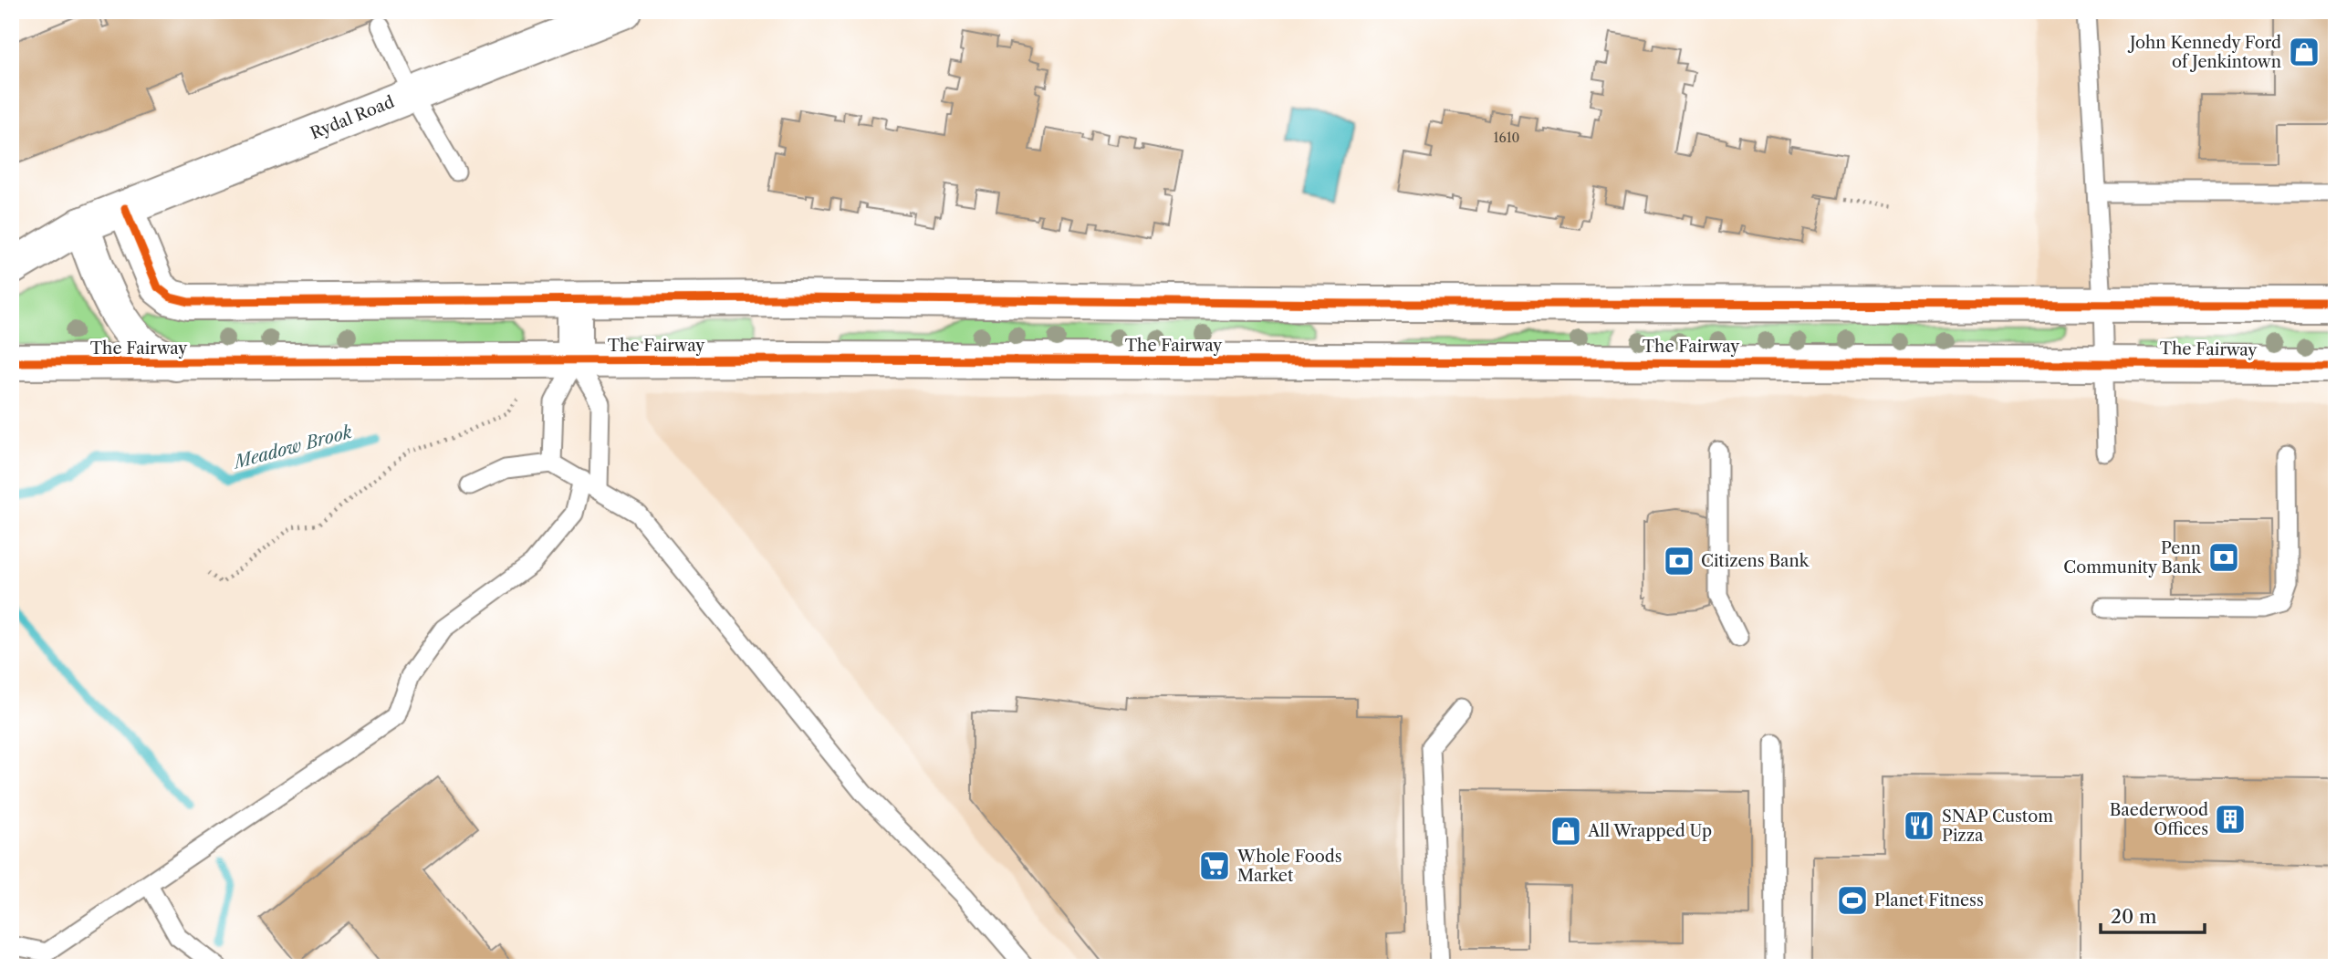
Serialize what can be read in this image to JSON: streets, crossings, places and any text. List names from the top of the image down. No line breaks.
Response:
{"streets":{"main road":["Rydal Road","The Fairway"]},"water":["Meadow Brook"],"places":{"shop":["John Kennedy Ford of Jenkintown","All Wrapped Up"],"bank":["Penn Community Bank","Citizens Bank"],"building":["Baederwood Offices"],"restaurant":["SNAP Custom Pizza"],"supermarket":["Whole Foods Market"],"sports":["Planet Fitness"]},"house_numbers":["1610"],"scale_bar":"20 m"}
